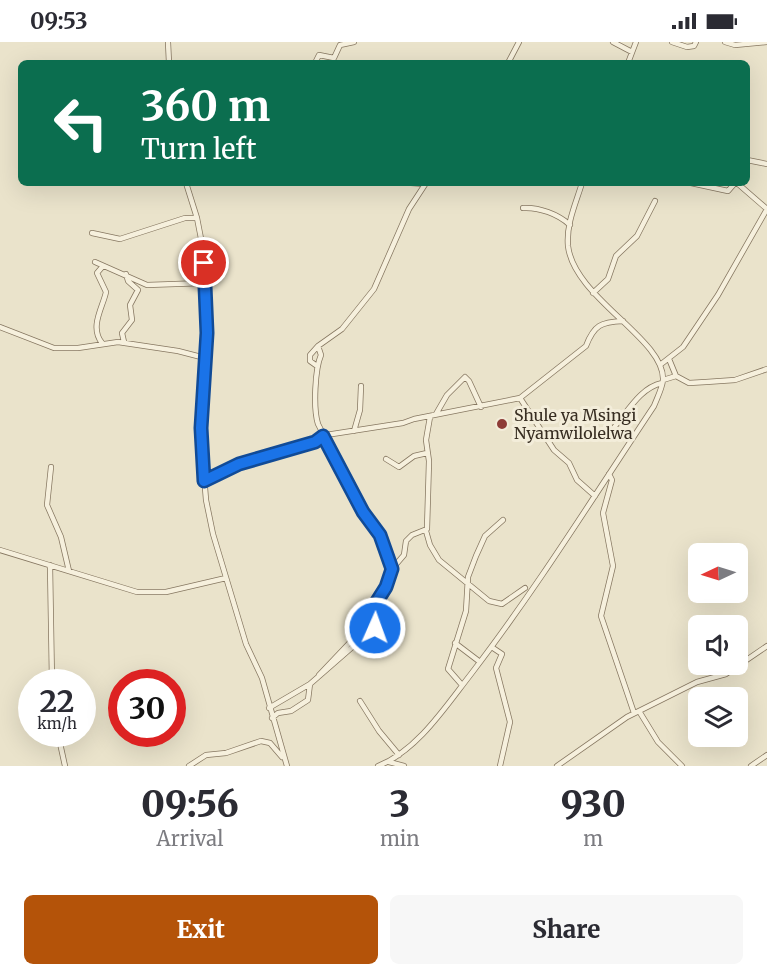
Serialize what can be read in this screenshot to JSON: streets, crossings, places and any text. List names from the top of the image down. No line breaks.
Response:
{"places":["Shule ya Msingi Nyamwilolelwa"],"north":"left","page":{"status":"09:53","turn":["360 m","Turn left"],"speed":"22 km/h","limit":"30","eta":["09:56","Arrival","3","min","930","m"],"buttons":["Exit","Share"]}}
